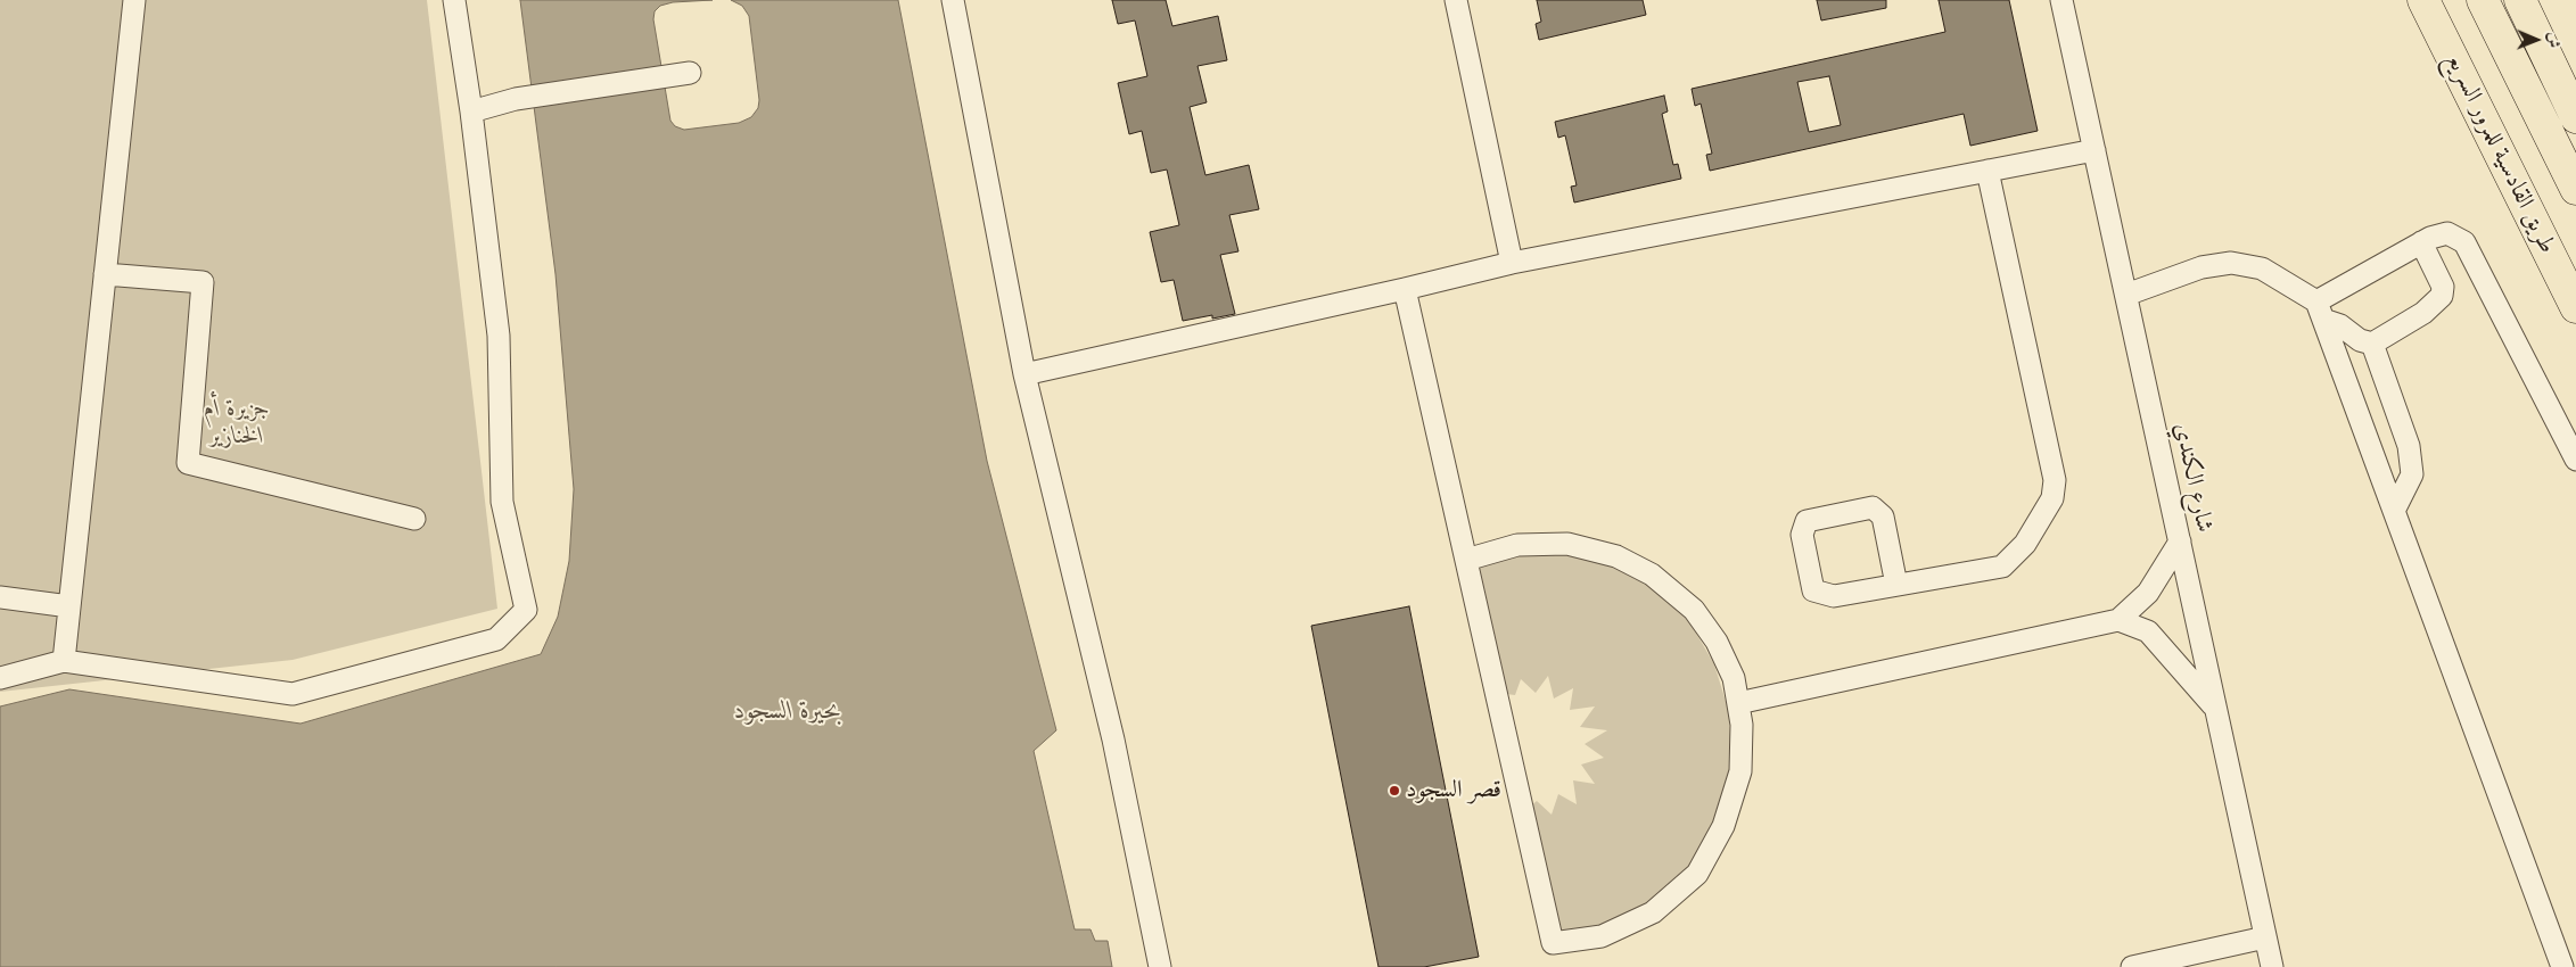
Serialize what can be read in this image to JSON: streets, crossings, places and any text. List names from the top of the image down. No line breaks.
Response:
{"streets":{"highway":["طريق القادسية للمرور السريع"],"street":["شارع الكندي"]},"water":["بحيرة السجود"],"parks":["جزيرة أم الخنازير"],"places":["قصر السجود"],"north":"right"}
